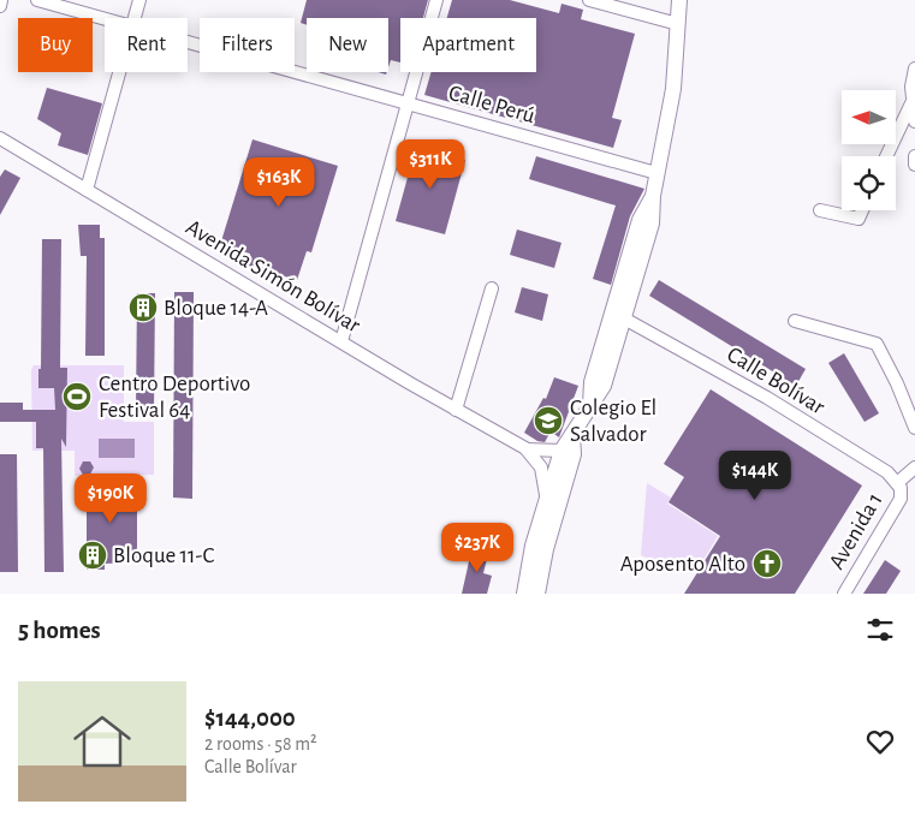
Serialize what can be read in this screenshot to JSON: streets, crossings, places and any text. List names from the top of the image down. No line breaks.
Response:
{"streets":{"street":["Calle Perú","Avenida Simón Bolívar","Calle Bolívar","Avenida 1"]},"crossings":[["Calle Bolívar","Avenida 1"]],"places":{"building":["Bloque 14-A","Bloque 11-C"],"sports":["Centro Deportivo Festival 64"],"school or university":["Colegio El Salvador"],"church":["Aposento Alto"]},"north":"left","page":{"chip":["Buy","Rent","Filters","New","Apartment"],"price":["$311K","$163K","$144K","$190K","$237K"],"heading":"5 homes","list":[{"name":"$144,000","note":"2 rooms · 58 m² · Calle Bolívar"}]}}
